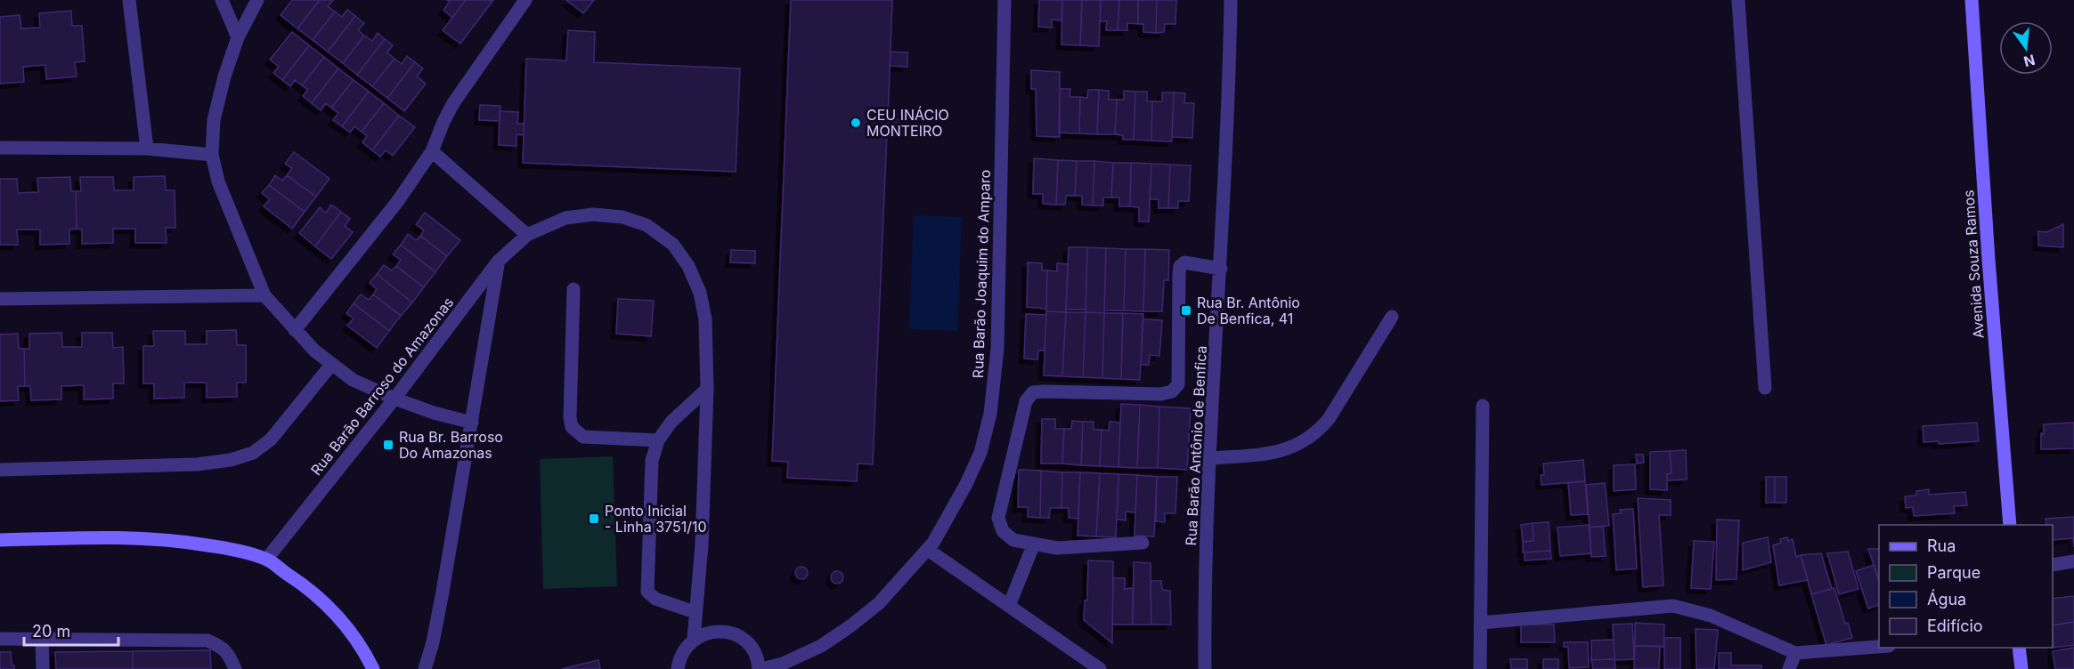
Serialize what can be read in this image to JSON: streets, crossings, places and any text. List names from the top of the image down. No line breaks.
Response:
{"streets":{"street":["Avenida Souza Ramos","Rua Barão Joaquim do Amparo","Rua Barão Barroso do Amazonas","Rua Barão Antônio de Benfica"]},"places":{"other":["CEU INÁCIO MONTEIRO"],"transit":["Rua Br. Antônio De Benfica, 41","Rua Br. Barroso Do Amazonas","Ponto Inicial - Linha 3751/10"]},"legend":["Rua","Parque","Água","Edifício"],"scale_bar":"20 m","north":"bottom"}
